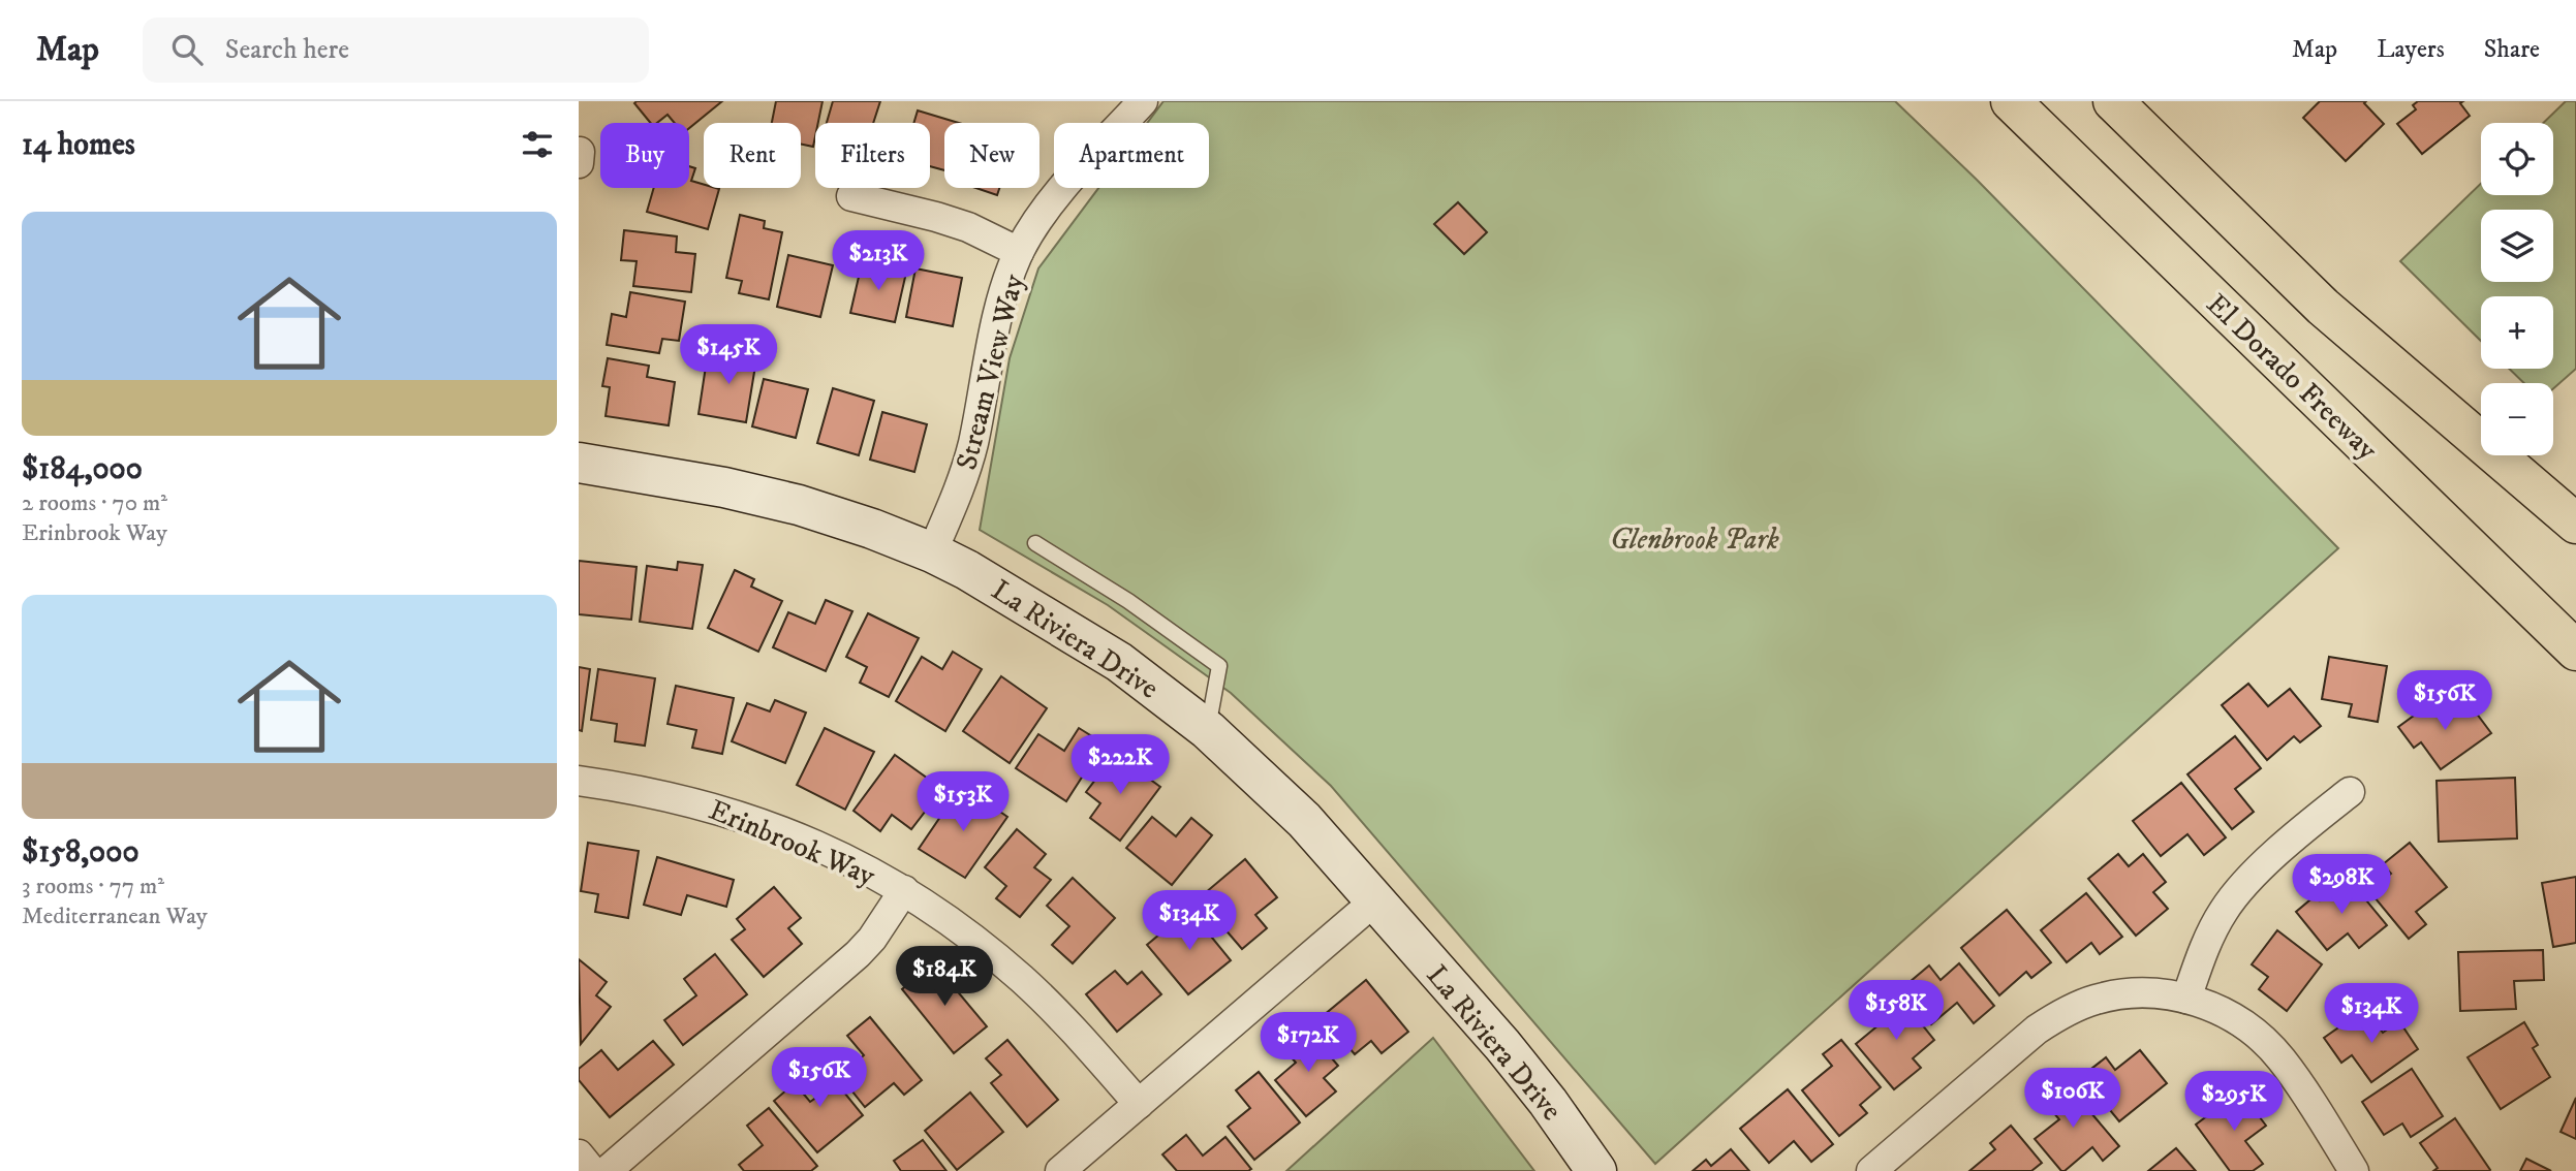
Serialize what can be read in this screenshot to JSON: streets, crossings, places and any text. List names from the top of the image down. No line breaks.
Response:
{"streets":{"highway":["El Dorado Freeway"],"street":["Stream View Way","La Riviera Drive","Erinbrook Way"]},"crossings":[["Stream View Way","La Riviera Drive"]],"parks":["Glenbrook Park"],"page":{"header":"Map","search":"Search here","nav":["Map","Layers","Share"],"heading":"14 homes","map_buttons":["+","−"],"chip":["Buy","Rent","Filters","New","Apartment"],"list":[{"name":"$184,000","note":"2 rooms · 70 m² · Erinbrook Way"},{"name":"$158,000","note":"3 rooms · 77 m² · Mediterranean Way"}],"price":["$213K","$145K","$156K","$222K","$153K","$298K","$134K","$184K","$158K","$134K","$172K","$156K","$106K","$295K"]}}
